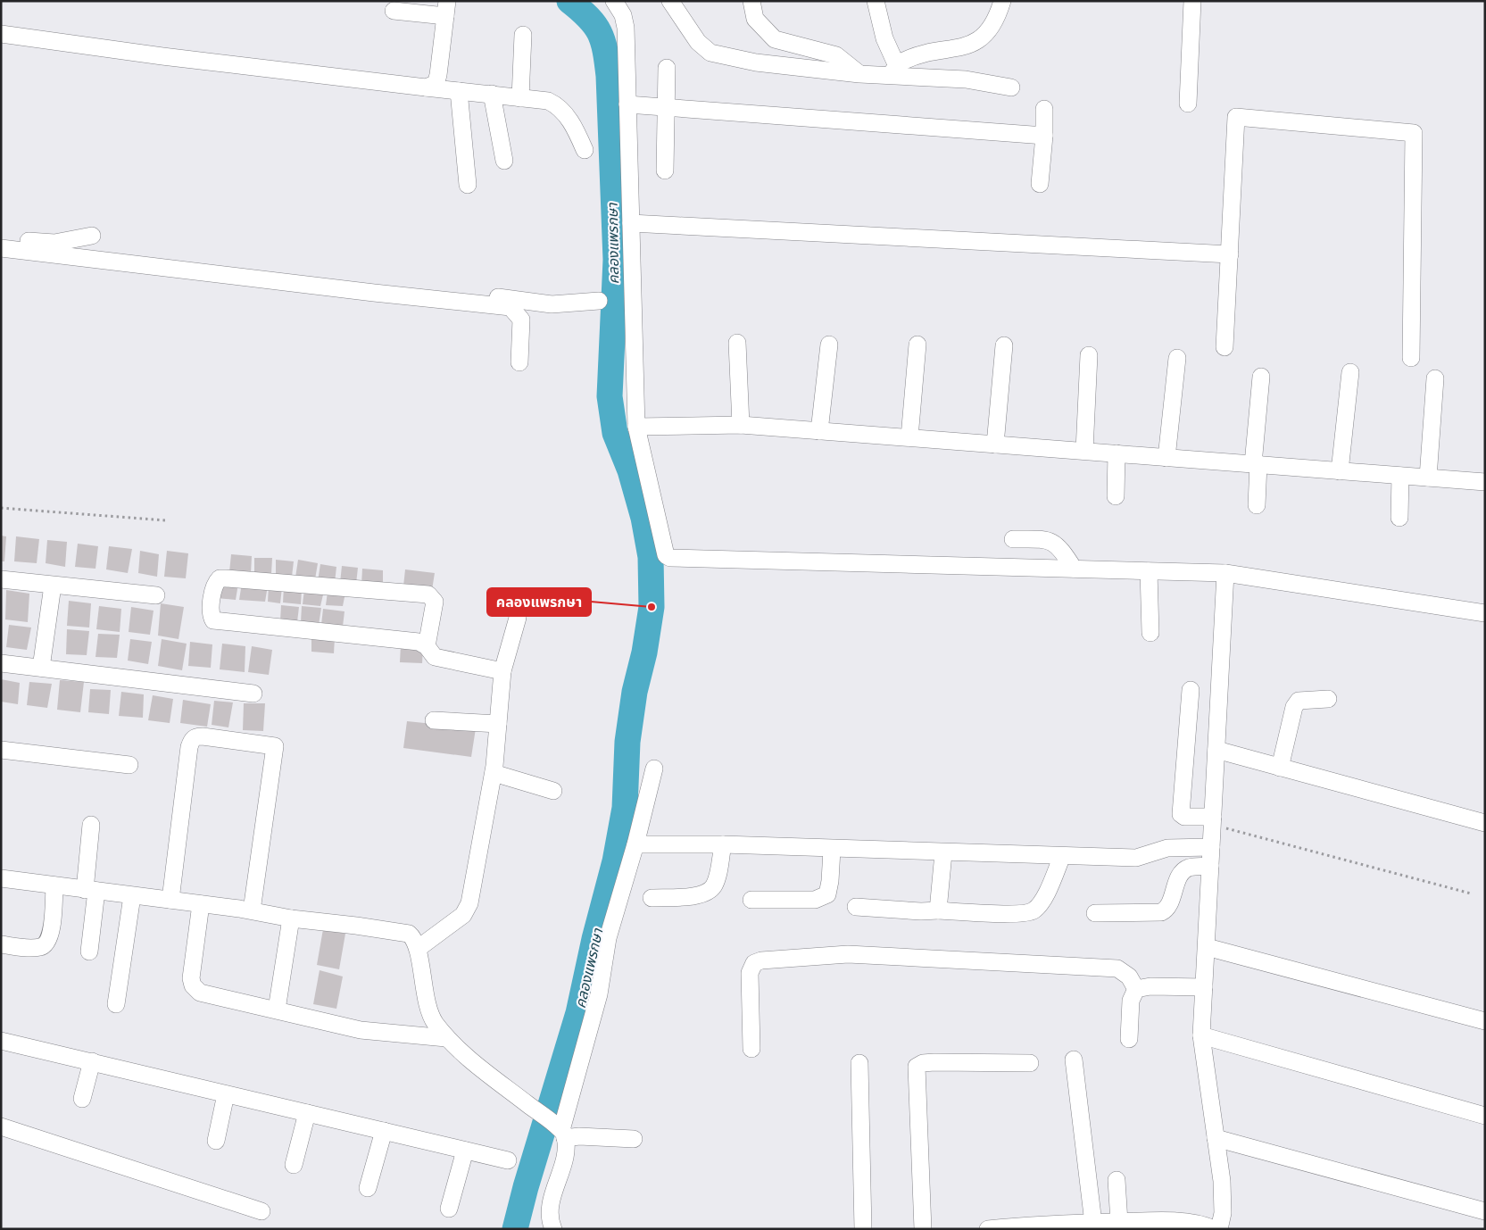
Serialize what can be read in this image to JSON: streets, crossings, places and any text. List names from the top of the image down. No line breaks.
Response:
{"water":["คลองแพรกษา"],"places":["คลองแพรกษา"]}
